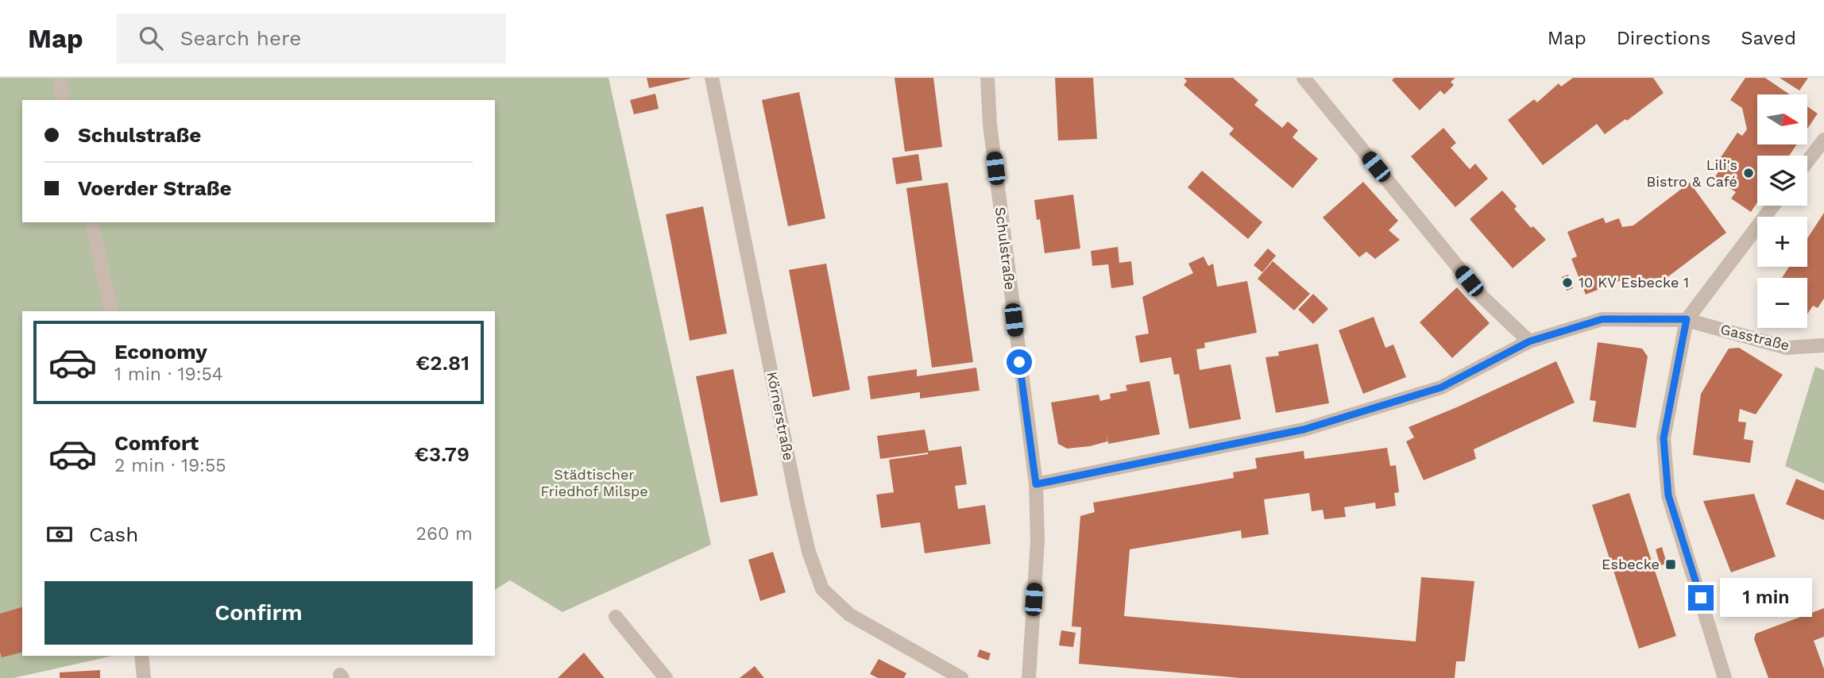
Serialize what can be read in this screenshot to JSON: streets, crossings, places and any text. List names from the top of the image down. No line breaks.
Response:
{"streets":{"street":["Schulstraße","Gasstraße","Körnerstraße"]},"crossings":[["Schulstraße","Gasstraße"]],"parks":["Städtischer Friedhof Milspe"],"places":{"other":["Lili's Bistro & Café","10 KV Esbecke 1"],"transit":["Esbecke"]},"north":"right","page":{"header":"Map","search":"Search here","nav":["Map","Directions","Saved"],"map_buttons":["+","−"],"banner":["Schulstraße","Voerder Straße"],"list":[{"name":"Economy","note":"1 min · 19:54","value":"€2.81"},{"name":"Comfort","note":"2 min · 19:55","value":"€3.79"}],"pay":["Cash","260 m"],"buttons":"Confirm","bubble":"1 min"}}
